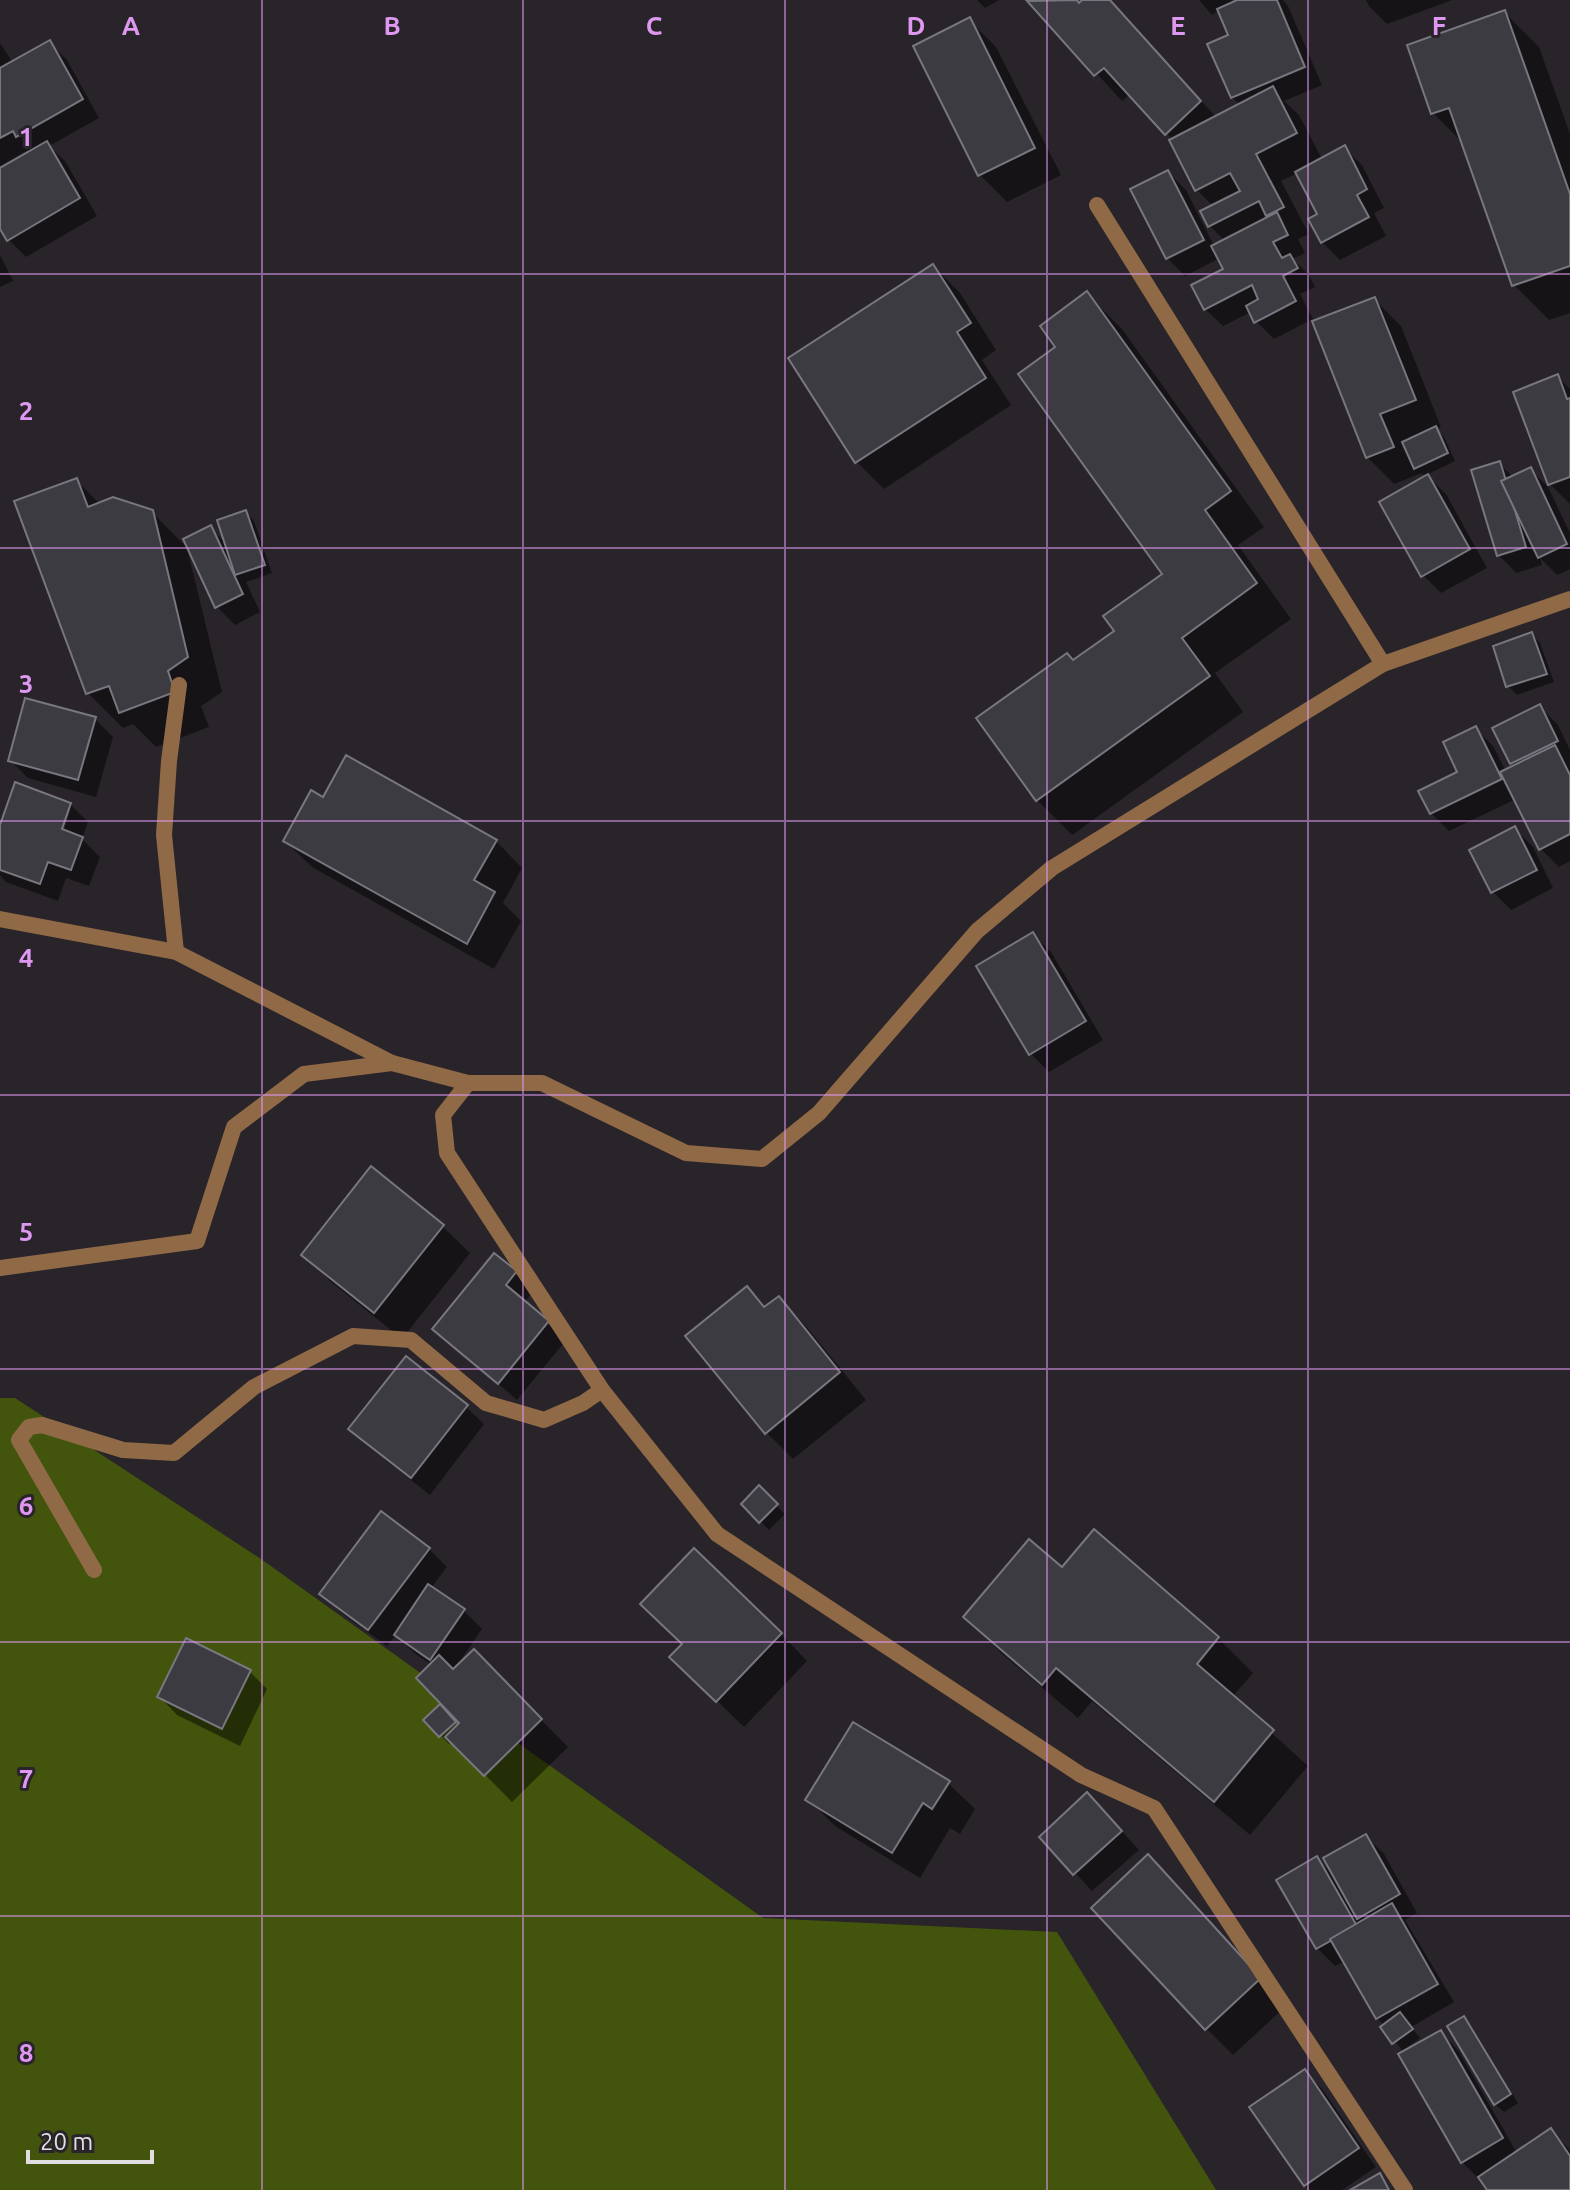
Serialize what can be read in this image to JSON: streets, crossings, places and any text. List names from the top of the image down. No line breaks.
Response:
{"scale_bar":"20 m","grid":{"columns":["A","B","C","D","E","F"],"rows":["1","2","3","4","5","6","7","8"]}}
